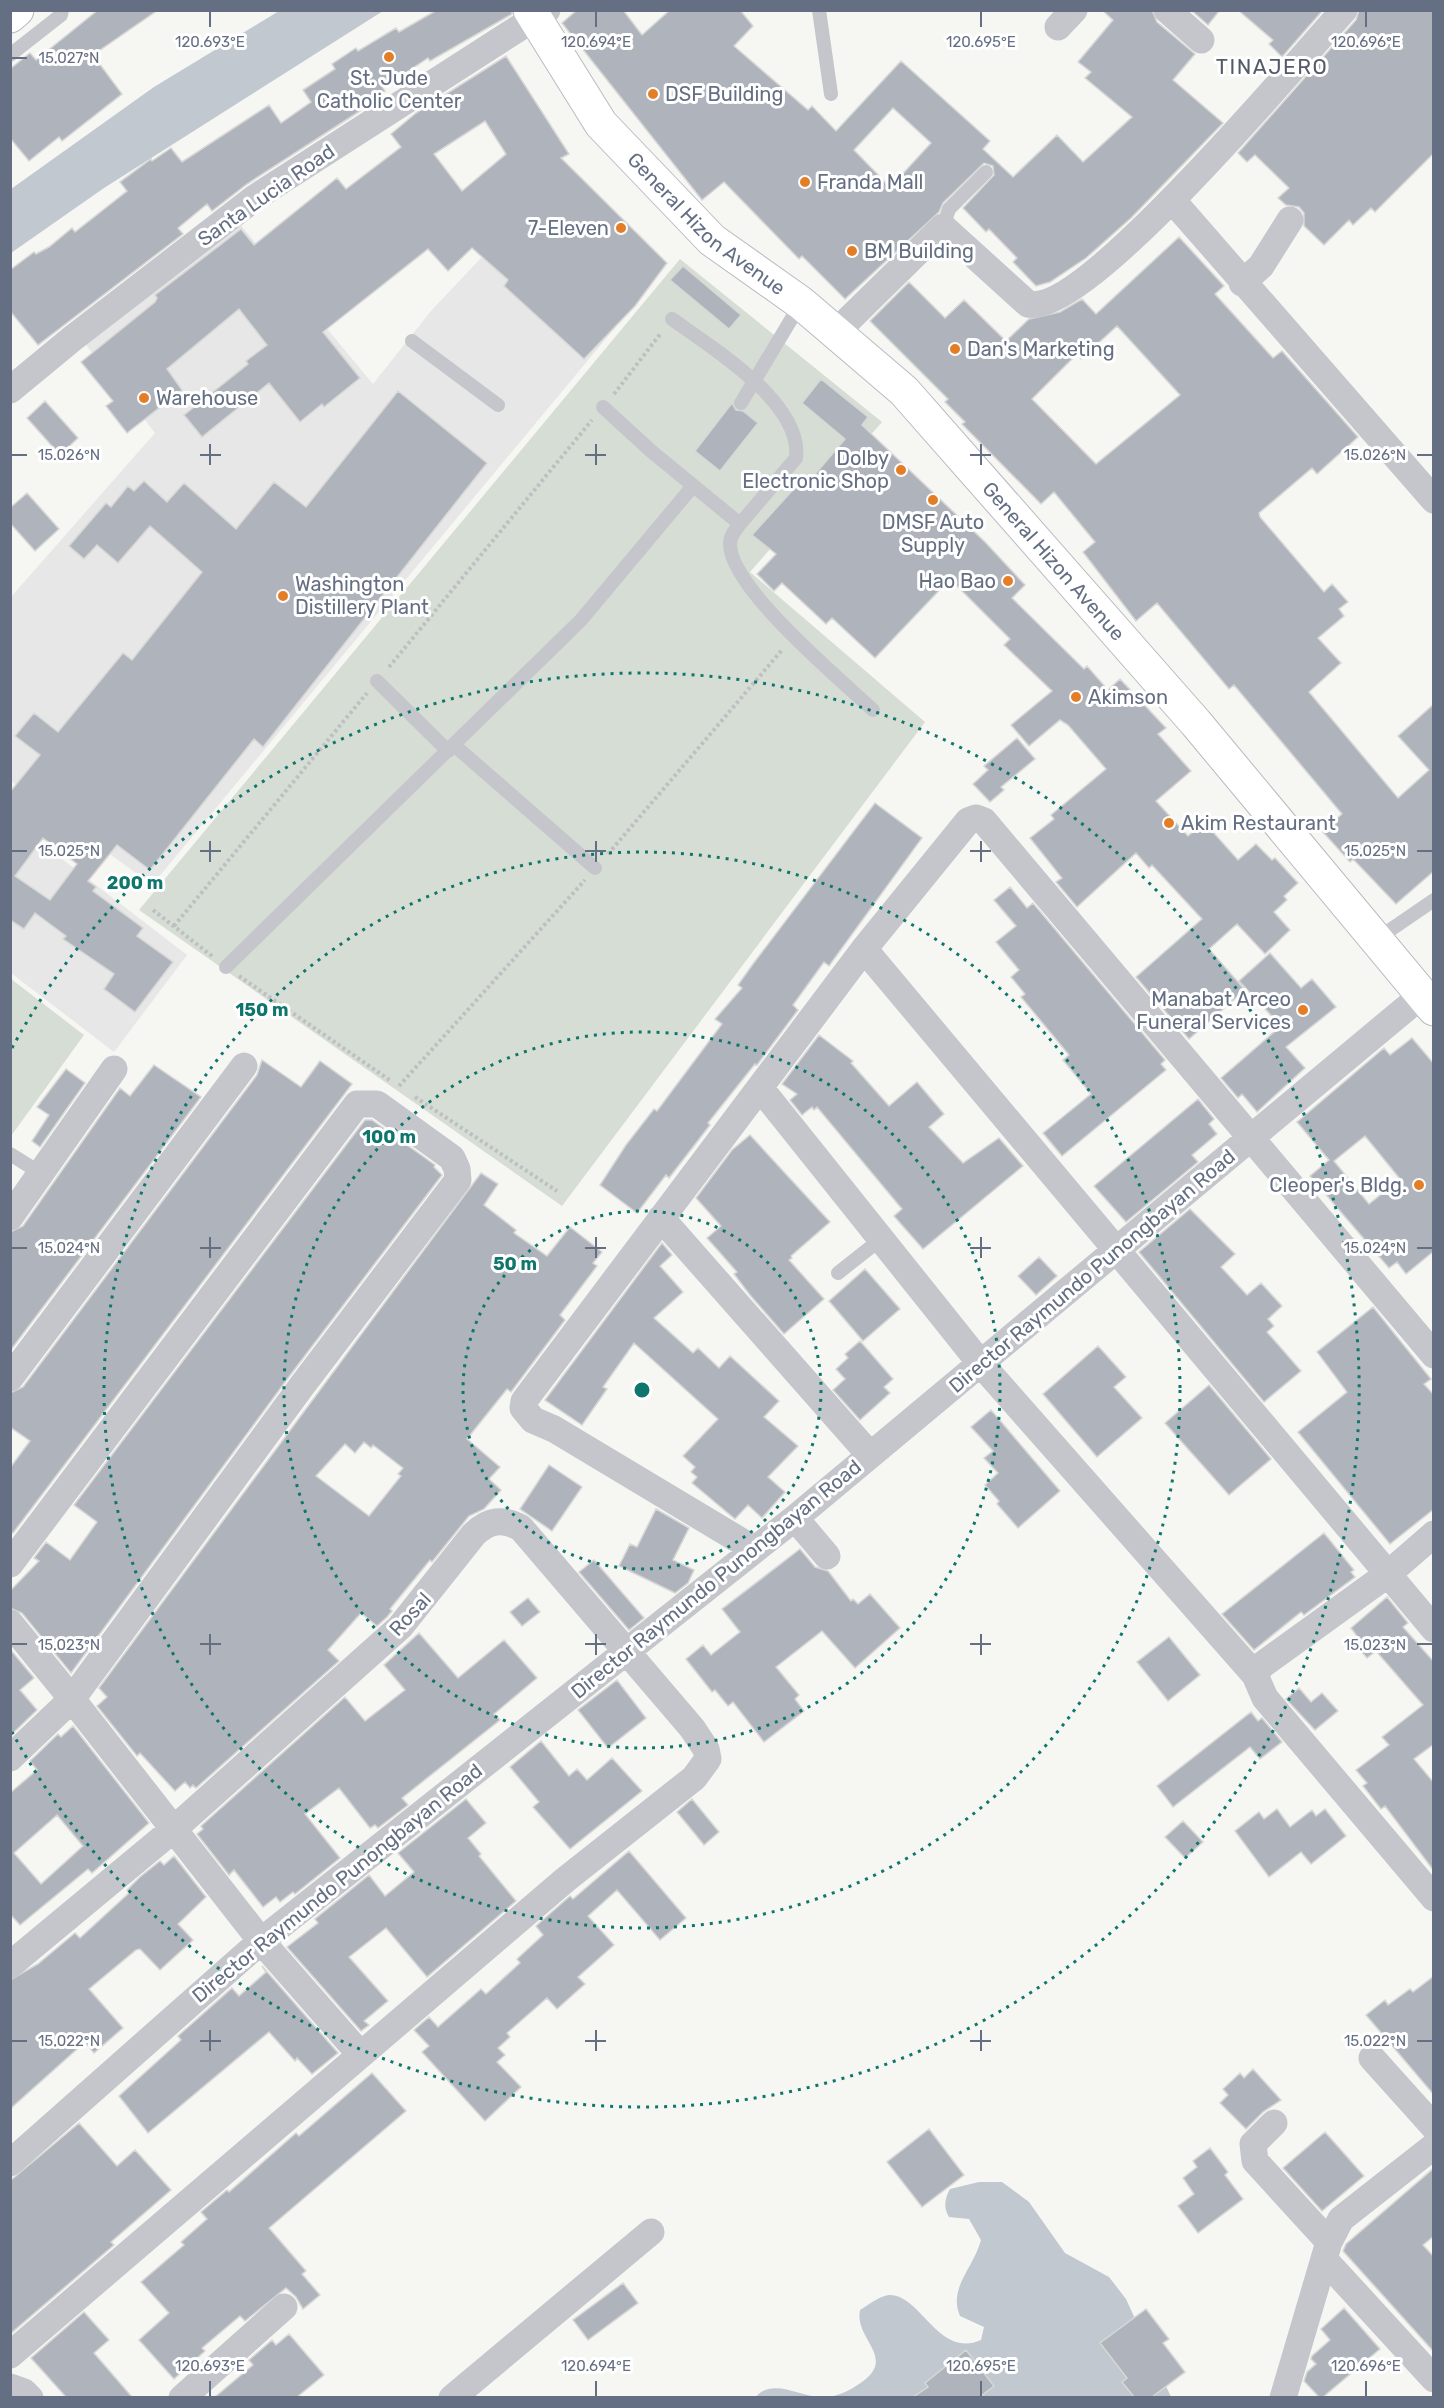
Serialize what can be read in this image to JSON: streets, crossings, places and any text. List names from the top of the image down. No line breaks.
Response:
{"streets":{"main road":["General Hizon Avenue"],"street":["Santa Lucia Road","Director Raymundo Punongbayan Road","Rosal"]},"crossings":[["Santa Lucia Road","General Hizon Avenue"],["General Hizon Avenue","Director Raymundo Punongbayan Road"],["Director Raymundo Punongbayan Road","Rosal"]],"districts":["TINAJERO"],"places":["St. Jude Catholic Center","DSF Building","Franda Mall","7-Eleven","BM Building","Dan's Marketing","Warehouse","Dolby Electronic Shop","DMSF Auto Supply","Hao Bao","Washington Distillery Plant","Akimson","Akim Restaurant","Manabat Arceo Funeral Services","Cleoper's Bldg."],"coordinates":["120.693°E","120.694°E","120.695°E","120.696°E","15.027°N","15.026°N","15.025°N","15.024°N","15.023°N","15.022°N"],"rings":["200 m","150 m","100 m","50 m"]}
